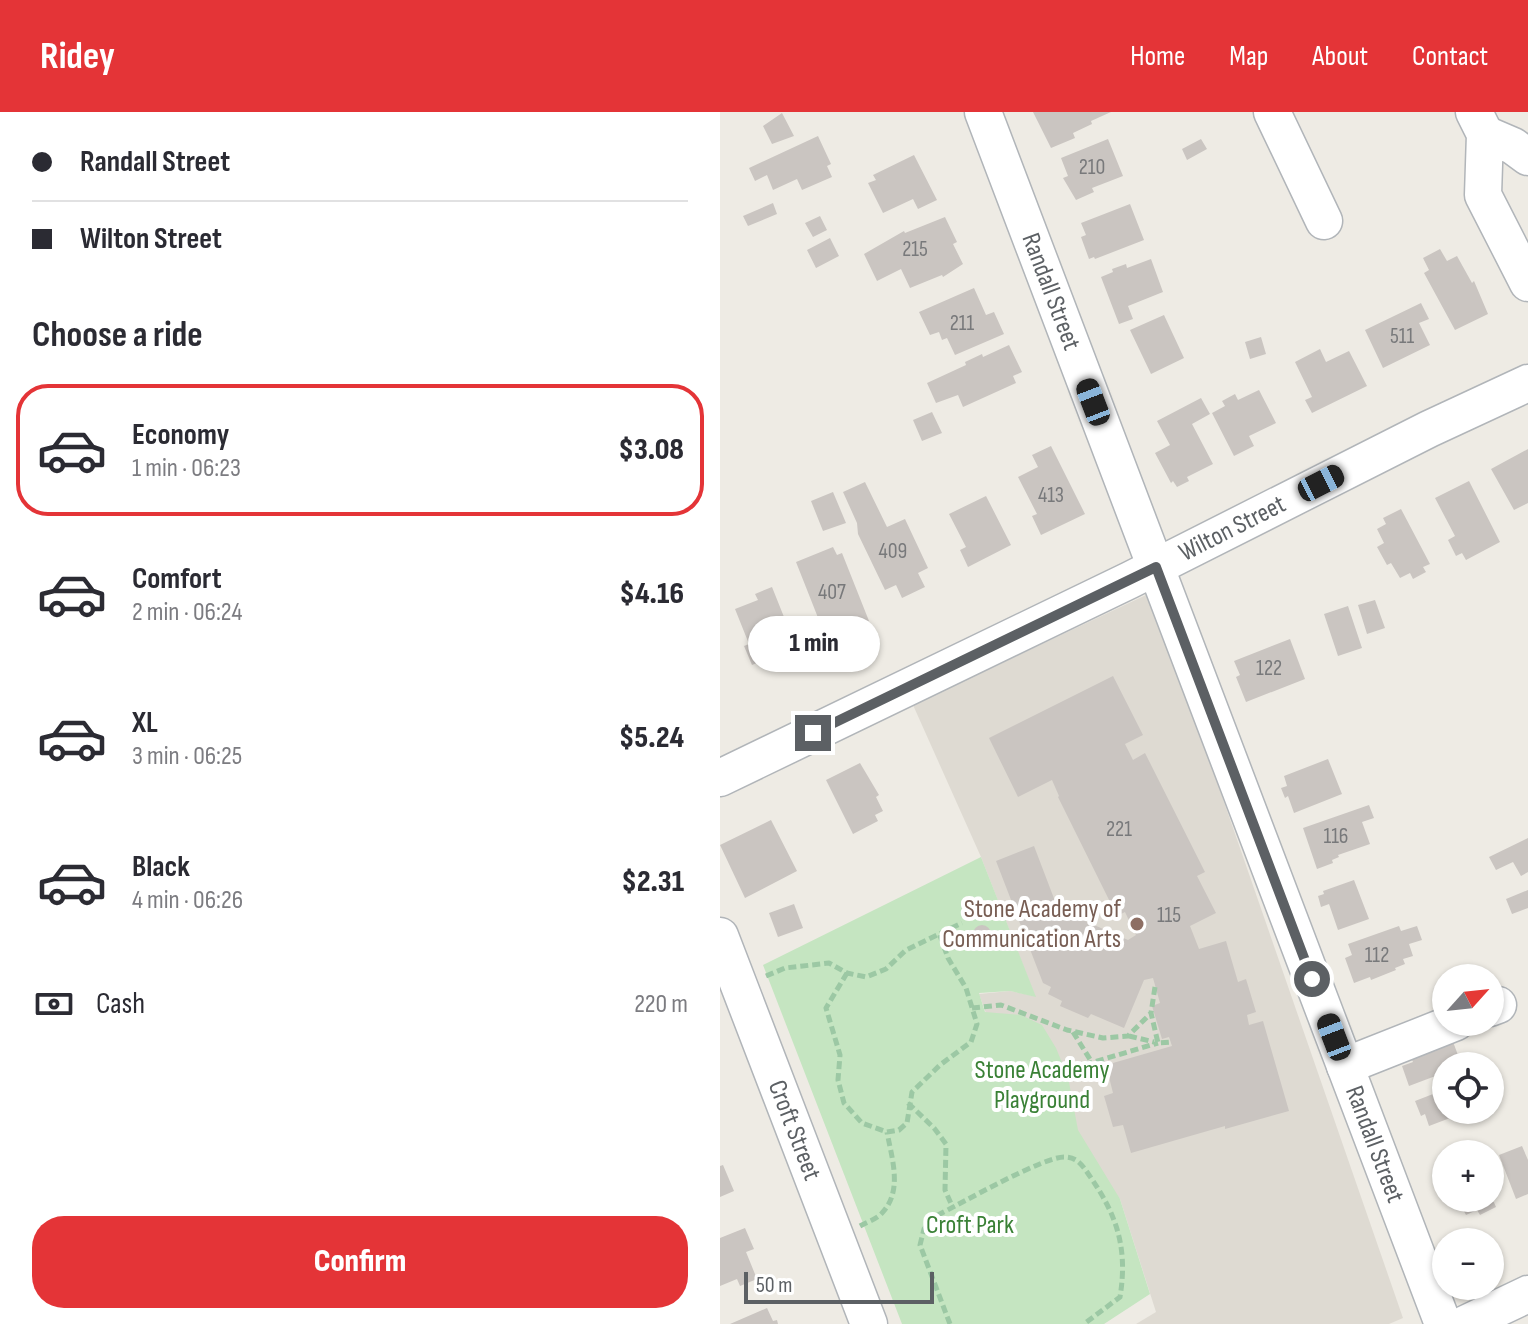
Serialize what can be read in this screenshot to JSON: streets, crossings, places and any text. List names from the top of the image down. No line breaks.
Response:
{"streets":{"street":["Randall Street","Wilton Street","Croft Street"]},"crossings":[["Randall Street","Wilton Street"]],"parks":["Stone Academy Playground","Croft Park"],"places":["Stone Academy of Communication Arts"],"house_numbers":["210","215","211","511","413","409","407","122","221","116","115","112"],"scale_bar":"50 m","north":"top right","page":{"header":"Ridey","nav":["Home","Map","About","Contact"],"banner":["Randall Street","Wilton Street"],"heading":"Choose a ride","list":[{"name":"Economy","note":"1 min · 06:23","value":"$3.08"},{"name":"Comfort","note":"2 min · 06:24","value":"$4.16"},{"name":"XL","note":"3 min · 06:25","value":"$5.24"},{"name":"Black","note":"4 min · 06:26","value":"$2.31"}],"bubble":"1 min","pay":["Cash","220 m"],"map_buttons":["+","−"],"buttons":"Confirm","scale":"50 m"}}
